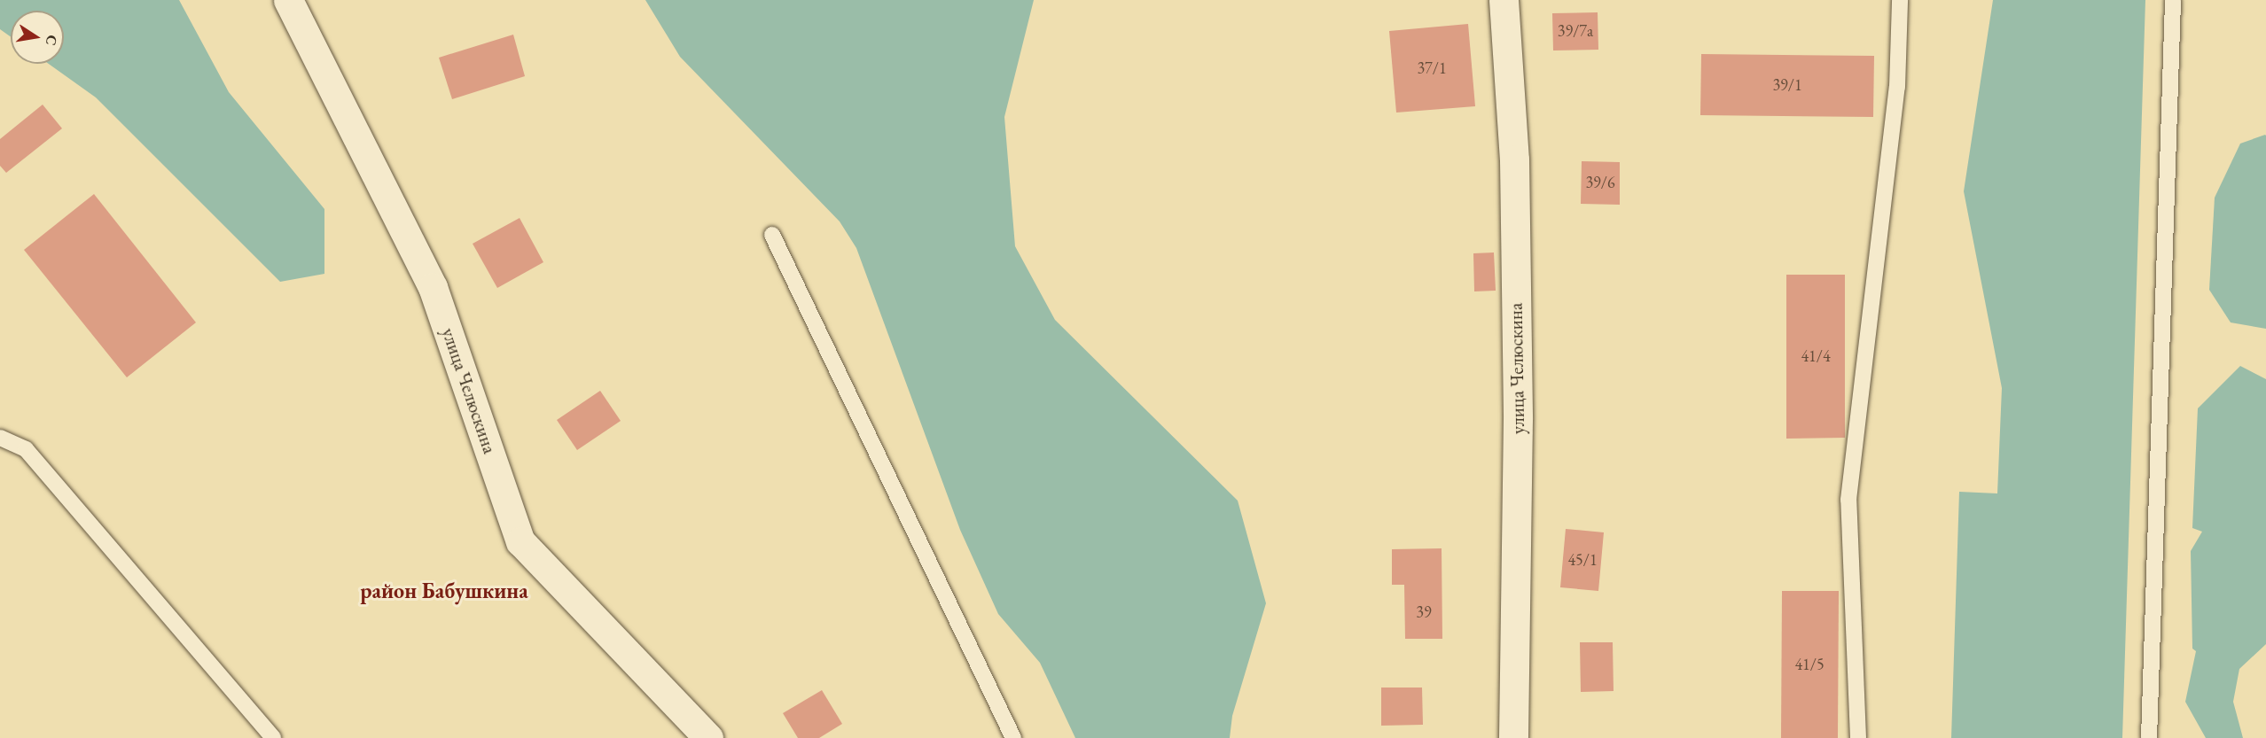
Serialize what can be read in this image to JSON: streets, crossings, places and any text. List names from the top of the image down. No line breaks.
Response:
{"streets":{"street":["улица Челюскина"]},"districts":["район Бабушкина"],"house_numbers":["39/7а","37/1","39/1","39/6","41/4","45/1","39","41/5"],"north":"right"}
